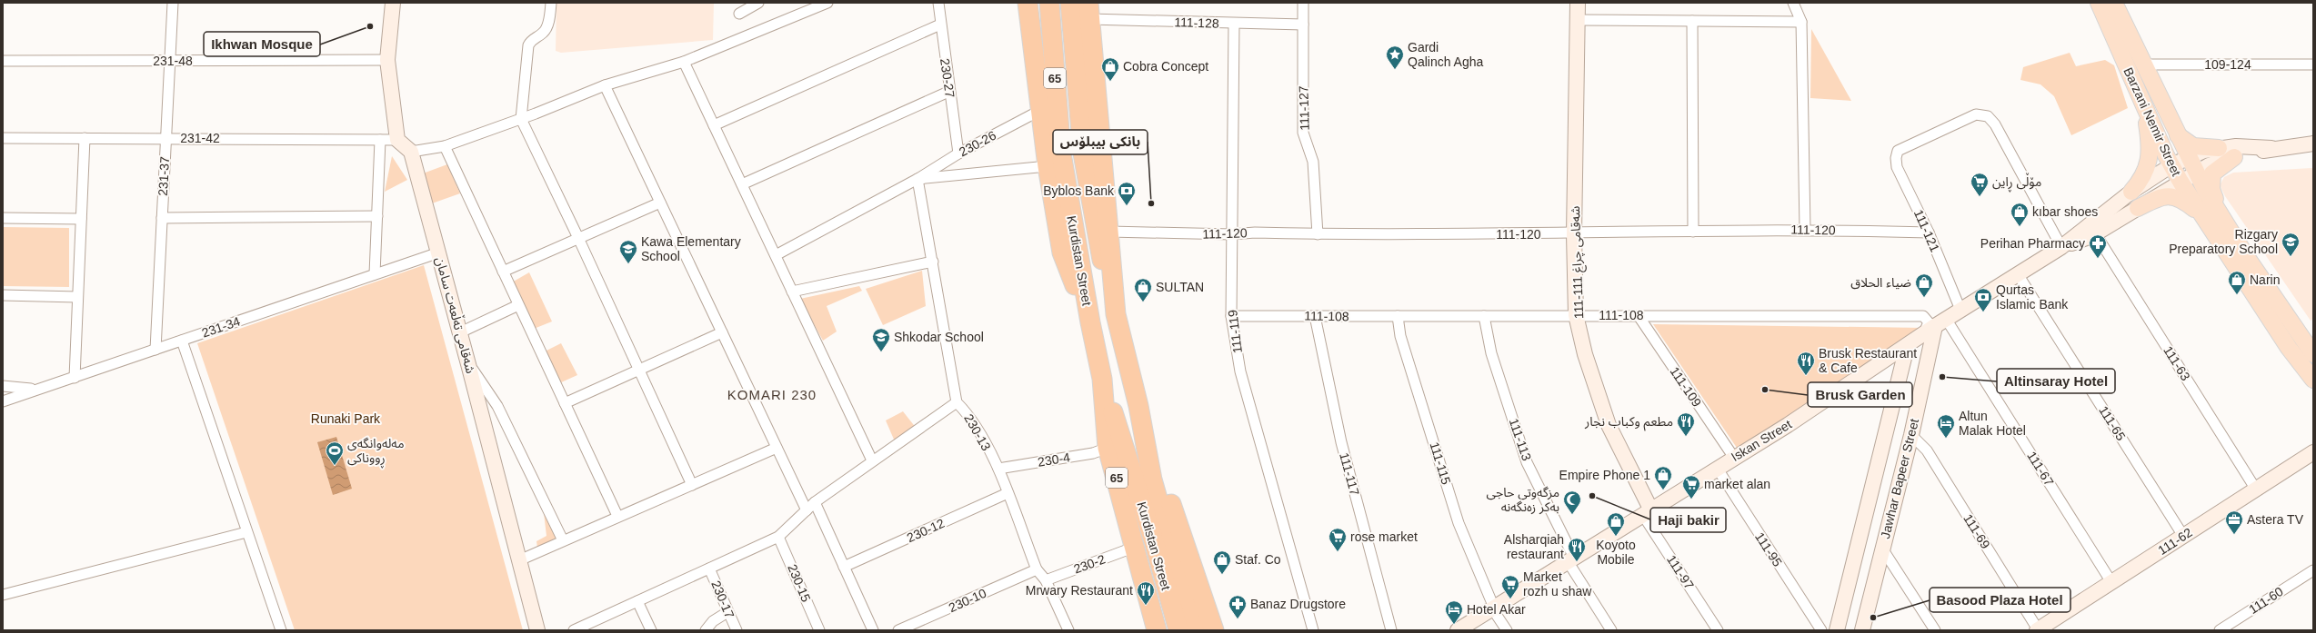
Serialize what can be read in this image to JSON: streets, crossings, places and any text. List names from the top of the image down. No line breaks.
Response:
{"streets":{"highway":["65","Kurdistan Street"],"main road":["Barzani Nemir Street","شەقامی چراغ 111-111","شەقامی تەڵعەت سامان","Iskan Street","Jawhar Bapeer Street","111-62"],"street":["111-128","231-48","109-124","230-27","111-127","231-42","230-26","231-37","111-120","111-121","111-108","231-34","111-119","111-63","111-109","111-65","230-13","111-113","230-4","111-115","111-67","111-117","230-12","111-69","111-95","230-2","111-97","230-15","230-17","230-10","111-60"]},"crossings":[["111-128","111-127"],["111-128","Kurdistan Street"],["111-128","111-119"],["231-48","231-37"],["109-124","Barzani Nemir Street"],["230-27","230-26"],["111-127","111-120"],["231-42","231-37"],["230-26","Kurdistan Street"],["230-26","230-13"],["231-37","231-34"],["111-120","111-121"],["111-120","Kurdistan Street"],["111-120","شەقامی چراغ 111-111"],["111-120","111-119"],["111-121","Iskan Street"],["Kurdistan Street","230-4"],["Kurdistan Street","230-2"],["شەقامی چراغ 111-111","111-108"],["شەقامی چراغ 111-111","Iskan Street"],["شەقامی چراغ 111-111","111-97"],["شەقامی تەڵعەت سامان","231-34"],["111-108","111-119"],["111-108","111-109"],["111-108","111-113"],["111-108","Iskan Street"],["111-108","111-115"],["111-108","111-117"],["111-63","111-62"],["111-109","Iskan Street"],["111-65","Iskan Street"],["111-65","111-62"],["230-13","230-4"],["230-13","230-12"],["230-13","230-2"],["230-13","230-10"],["111-113","Iskan Street"],["Iskan Street","111-115"],["Iskan Street","111-67"],["Iskan Street","Jawhar Bapeer Street"],["Iskan Street","111-95"],["Iskan Street","111-97"],["111-67","Jawhar Bapeer Street"],["111-67","111-62"],["Jawhar Bapeer Street","111-69"],["111-69","111-62"]],"districts":["KOMARI 230"],"parks":["Runaki Park"],"places":{"other":["Ikhwan Mosque","بانکی بیبلۆس","Altinsaray Hotel","Brusk Garden","Haji bakir","Basood Plaza Hotel"],"place":["Gardi Qalinch Agha"],"shop":["Cobra Concept","kıbar shoes","Narin","ضياء الحلاق","SULTAN","Empire Phone 1","Koyoto Mobile","Staf. Co"],"supermarket":["مۆڵی ڕاین","market alan","rose market","Market rozh u shaw"],"bank":["Byblos Bank","Qurtas Islamic Bank"],"school or university":["Rizgary Preparatory School","Kawa Elementary School","Shkodar School"],"pharmacy":["Perihan Pharmacy","Banaz Drugstore"],"restaurant":["Brusk Restaurant & Cafe","مطعم وكباب نجار","Alsharqiah restaurant","Mrwary Restaurant"],"hotel":["Altun Malak Hotel","Hotel Akar"],"sports":["مەلەوانگەی ڕووناکی"],"mosque":["مزگەوتی حاجی بەکر زەنگەنە"],"office":["Astera TV"]}}
